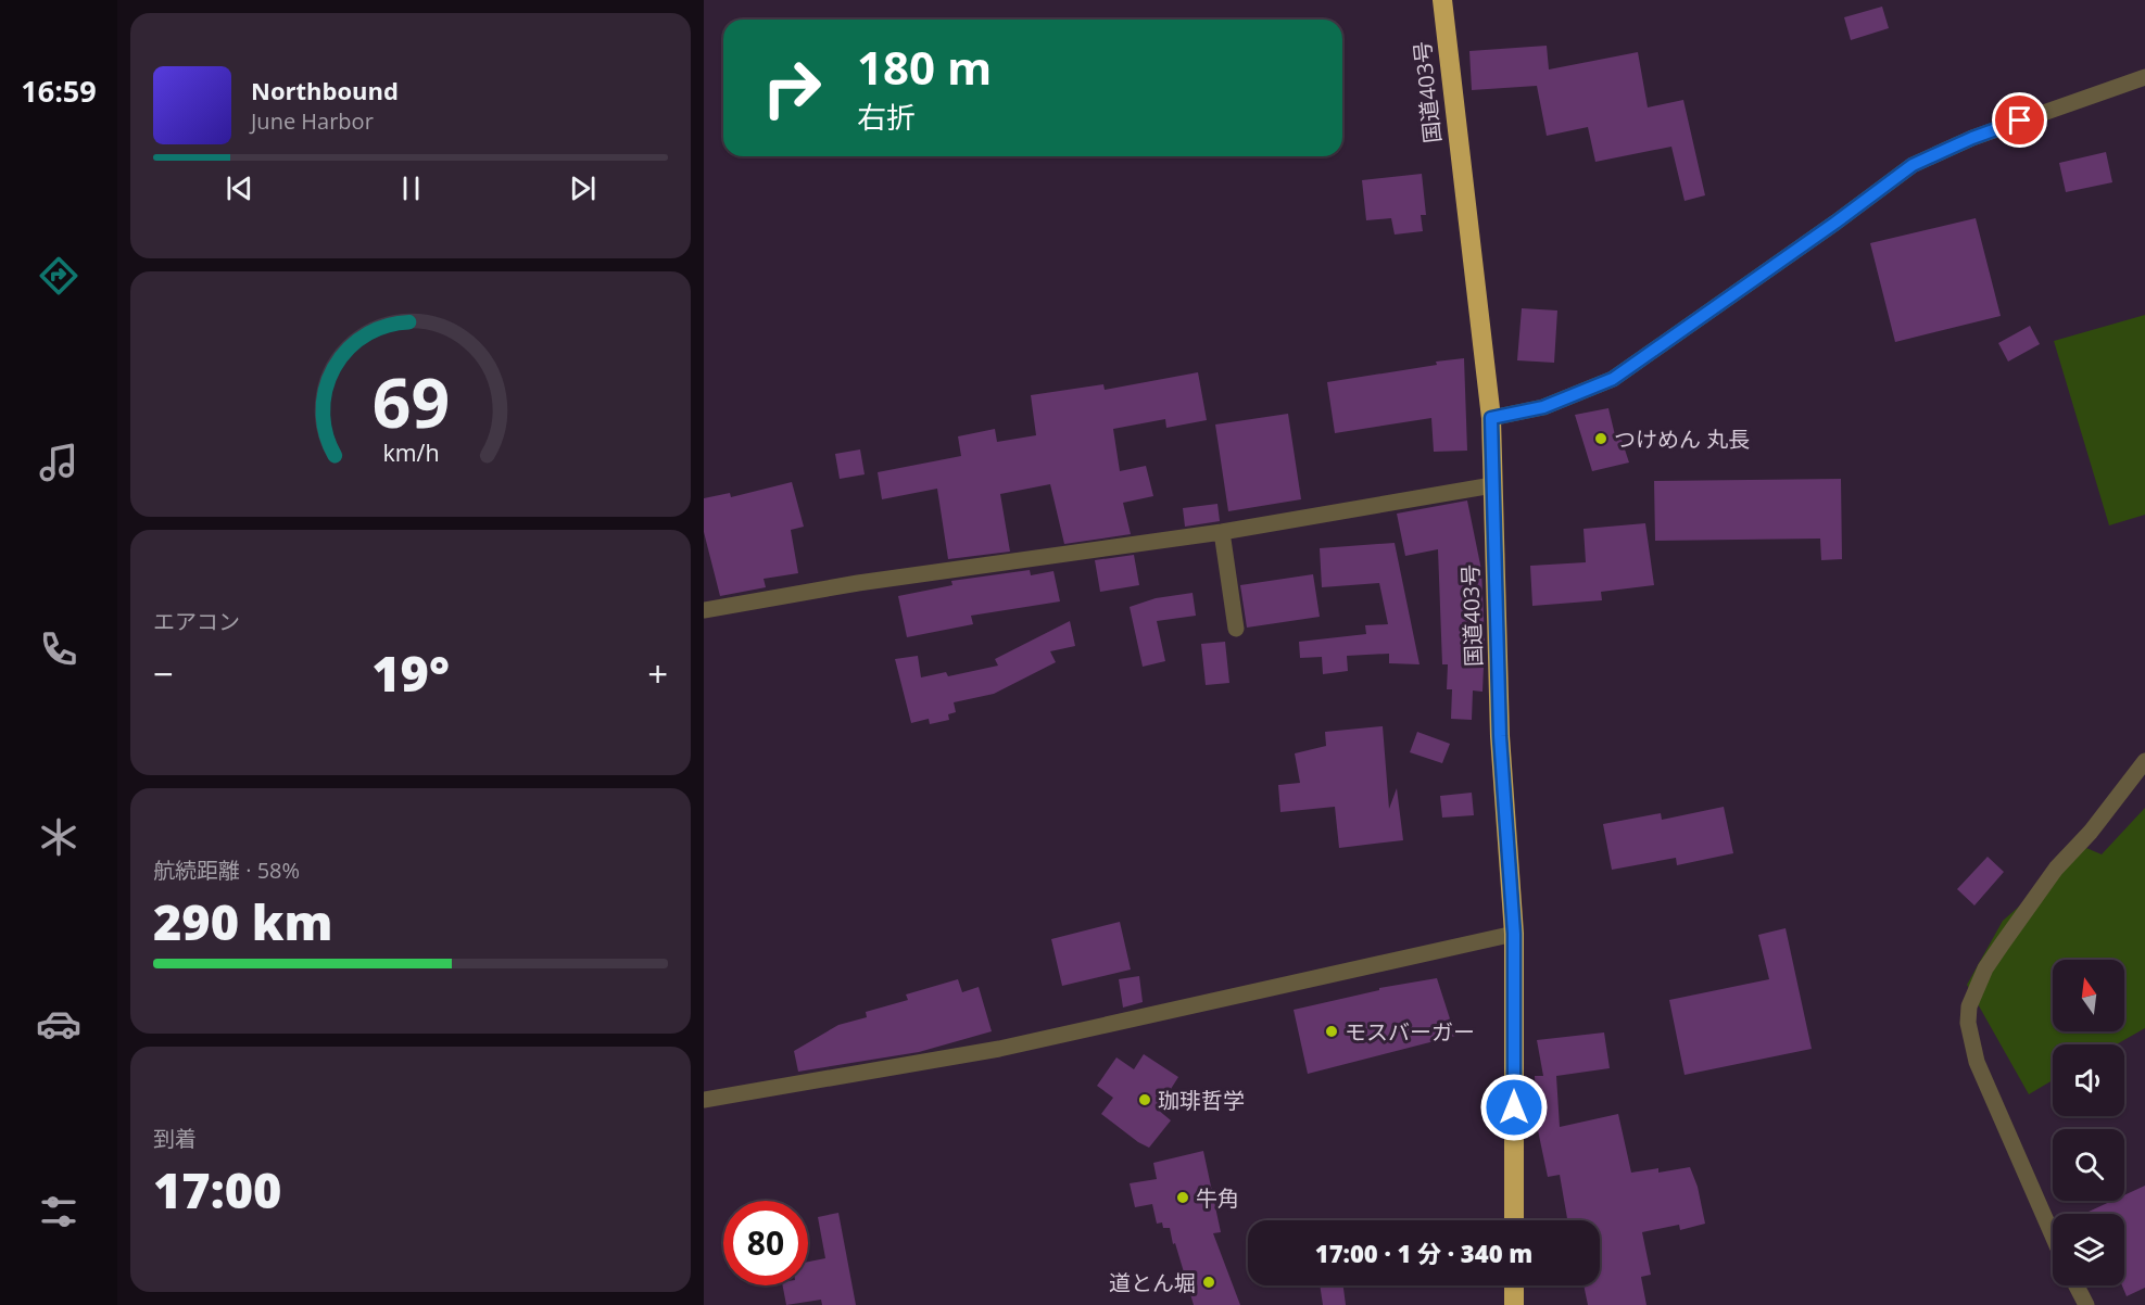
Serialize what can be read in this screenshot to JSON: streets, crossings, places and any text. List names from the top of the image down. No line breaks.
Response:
{"streets":{"highway":["国道403号"]},"places":["つけめん 丸長","モスバーガー","珈琲哲学","牛角","道とん堀"],"north":"top","page":{"tabs":"16:59","turn":["180 m","右折"],"song":["Northbound","June Harbor"],"tile":["エアコン",["航続距離 · 58%","290 km"],["到着","17:00"]],"heat":["−","19°","+"],"limit":"80","trip":"17:00 · 1 分 · 340 m","gauge":["69","km/h"]}}
